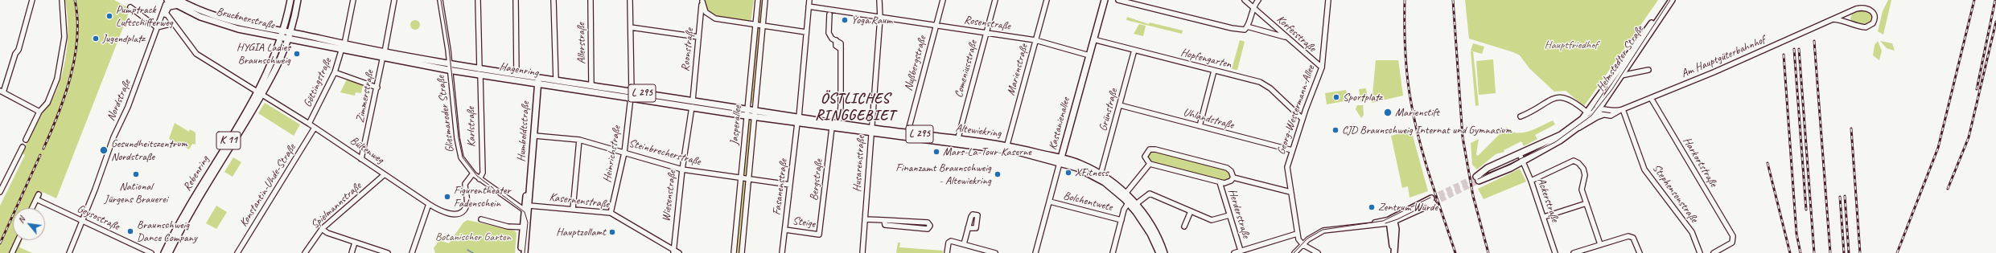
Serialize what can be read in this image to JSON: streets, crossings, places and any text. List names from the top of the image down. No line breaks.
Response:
{"streets":{"main road":["Brucknerstraße","Helmstedter Straße","Hagenring","L 295","Kastanienallee","Altewiekring","Humboldtstraße","K 11","Rebenring"],"street":["Rosenstraße","Korfesstraße","Allerstraße","Roonstraße","Am Hauptgüterbahnhof","Hopfengarten","Nußbergstraße","Comeniusstraße","Marienstraße","Göttingstraße","Zimmerstraße","Nordstraße","Grünstraße","Georg-Westermann-Allee","Gliesmaroder Straße","Uhlandstraße","Jasperallee","Karlstraße","Bültenweg","Steinbrecherstraße","Heinrichstraße","Harkortstraße","Husarenstraße","Bergstraße","Konstantin-Uhde-Straße","Fasanenstraße","Stephensonstraße","Wiesenstraße","Ackerstraße","Kasernenstraße","Bolchentwete","Spielmannstraße","Herderstraße","Geysostraße","Steige"]},"crossings":[["Brucknerstraße","L 295"],["Brucknerstraße","Nordstraße"],["Brucknerstraße","K 11"],["Brucknerstraße","Rebenring"],["Rosenstraße","Nußbergstraße"],["Rosenstraße","Comeniusstraße"],["Rosenstraße","Marienstraße"],["Rosenstraße","Kastanienallee"],["Rosenstraße","Husarenstraße"],["Rosenstraße","Fasanenstraße"],["Korfesstraße","Georg-Westermann-Allee"],["Allerstraße","Hagenring"],["Roonstraße","Hagenring"],["Roonstraße","Wiesenstraße"],["Am Hauptgüterbahnhof","Helmstedter Straße"],["Am Hauptgüterbahnhof","Harkortstraße"],["Am Hauptgüterbahnhof","Stephensonstraße"],["Hopfengarten","Grünstraße"],["Hopfengarten","Georg-Westermann-Allee"],["Hopfengarten","Kastanienallee"],["Helmstedter Straße","Ackerstraße"],["Nußbergstraße","Altewiekring"],["Comeniusstraße","Altewiekring"],["Hagenring","Göttingstraße"],["Hagenring","L 295"],["Hagenring","Zimmerstraße"],["Hagenring","Gliesmaroder Straße"],["Hagenring","Jasperallee"],["Hagenring","Karlstraße"],["Hagenring","Altewiekring"],["Hagenring","Humboldtstraße"],["Hagenring","Heinrichstraße"],["Hagenring","Rebenring"],["Hagenring","Wiesenstraße"],["Marienstraße","Altewiekring"],["Göttingstraße","Bültenweg"],["L 295","K 11"],["L 295","Rebenring"],["Zimmerstraße","Bültenweg"],["Nordstraße","Bültenweg"],["Nordstraße","Geysostraße"],["Grünstraße","Uhlandstraße"],["Grünstraße","Altewiekring"],["Georg-Westermann-Allee","Uhlandstraße"],["Gliesmaroder Straße","Karlstraße"],["Gliesmaroder Straße","Humboldtstraße"],["Gliesmaroder Straße","Bültenweg"],["Gliesmaroder Straße","Kasernenstraße"],["Kastanienallee","Altewiekring"],["Kastanienallee","Bolchentwete"],["Jasperallee","Altewiekring"],["Jasperallee","Steinbrecherstraße"],["Altewiekring","Husarenstraße"],["Altewiekring","Bergstraße"],["Altewiekring","Fasanenstraße"],["Humboldtstraße","Steinbrecherstraße"],["Humboldtstraße","Kasernenstraße"],["K 11","Rebenring"],["Bültenweg","Rebenring"],["Bültenweg","Konstantin-Uhde-Straße"],["Bültenweg","Spielmannstraße"],["Steinbrecherstraße","Heinrichstraße"],["Steinbrecherstraße","Fasanenstraße"],["Steinbrecherstraße","Wiesenstraße"],["Heinrichstraße","Kasernenstraße"],["Bergstraße","Steige"],["Fasanenstraße","Steige"],["Wiesenstraße","Kasernenstraße"]],"districts":["ÖSTLICHES RINGGEBIET"],"parks":["Hauptfriedhof","Botanischer Garten"],"places":["Pumptrack Luftschifferweg","Yoga.Raum","Jugendplatz","HYGIA Ladies Braunschweig","Sportplatz","Marienstift","CJD Braunschweig Internat und Gymnasium","Gesundheitszentrum Nordstraße","Mars-La-Tour-Kaserne","XFitness","National Jürgens Brauerei","Finanzamt Braunschweig - Altewiekring","Figurentheater Fadenschein","Zentrum Würde","Braunschweig Dance Company","Hauptzollamt"],"north":"top left"}
